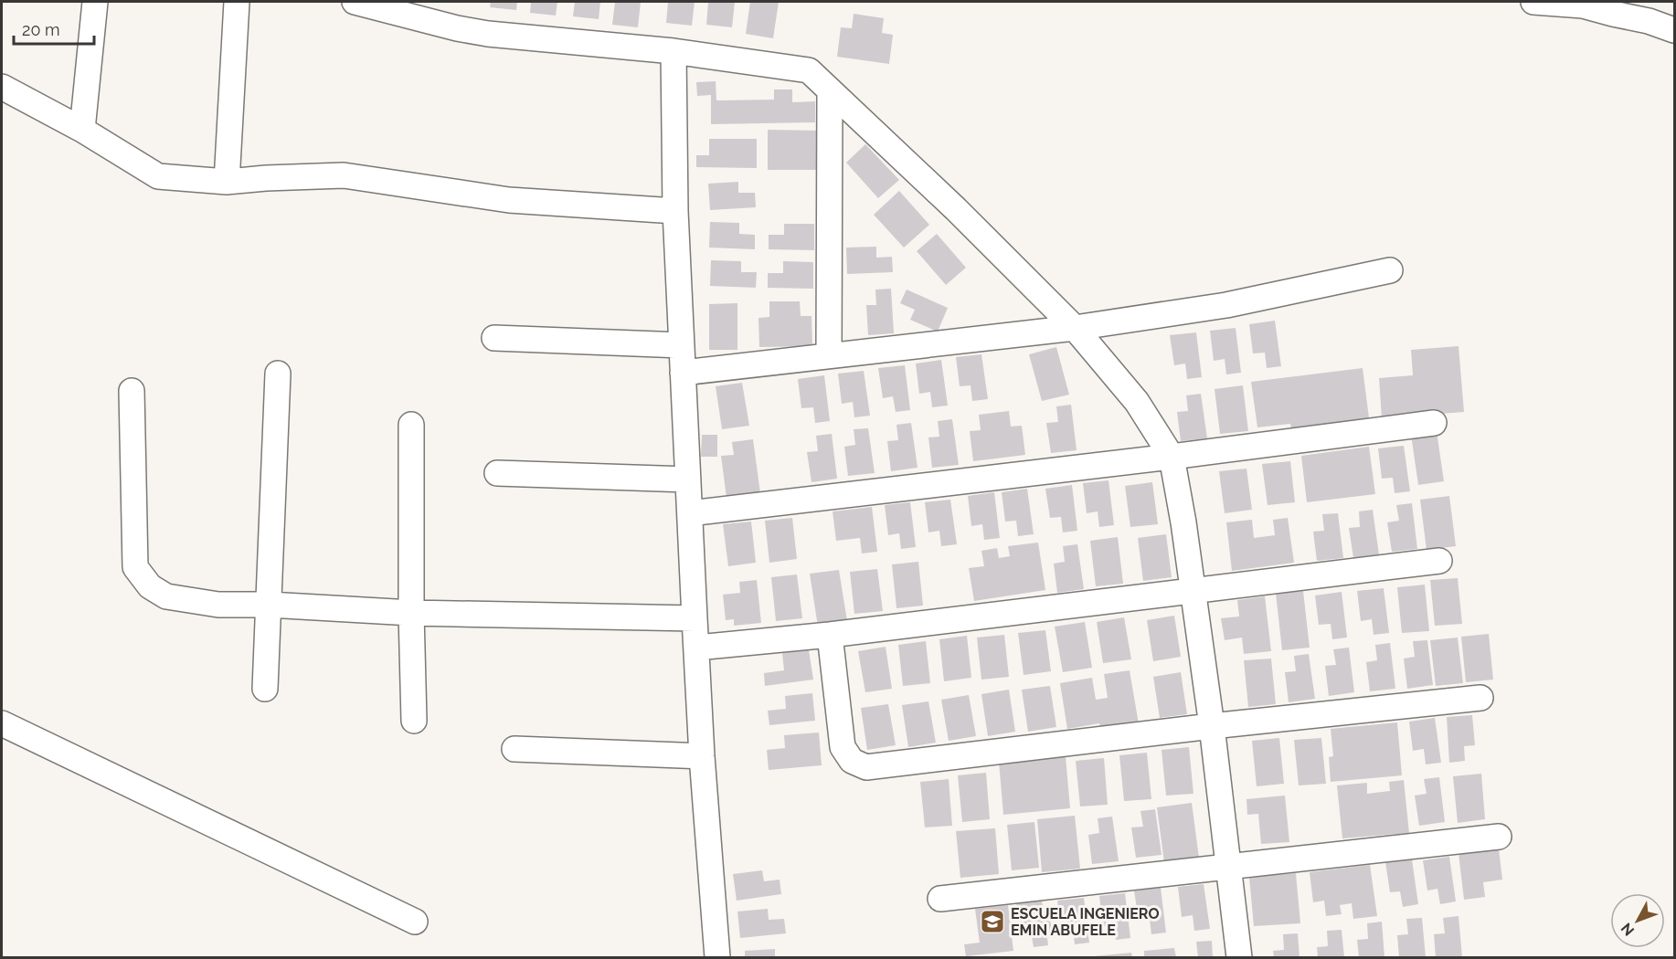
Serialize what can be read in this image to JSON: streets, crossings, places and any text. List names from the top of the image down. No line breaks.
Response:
{"places":{"school or university":["ESCUELA INGENIERO EMIN ABUFELE"]},"scale_bar":"20 m","north":"bottom left"}
